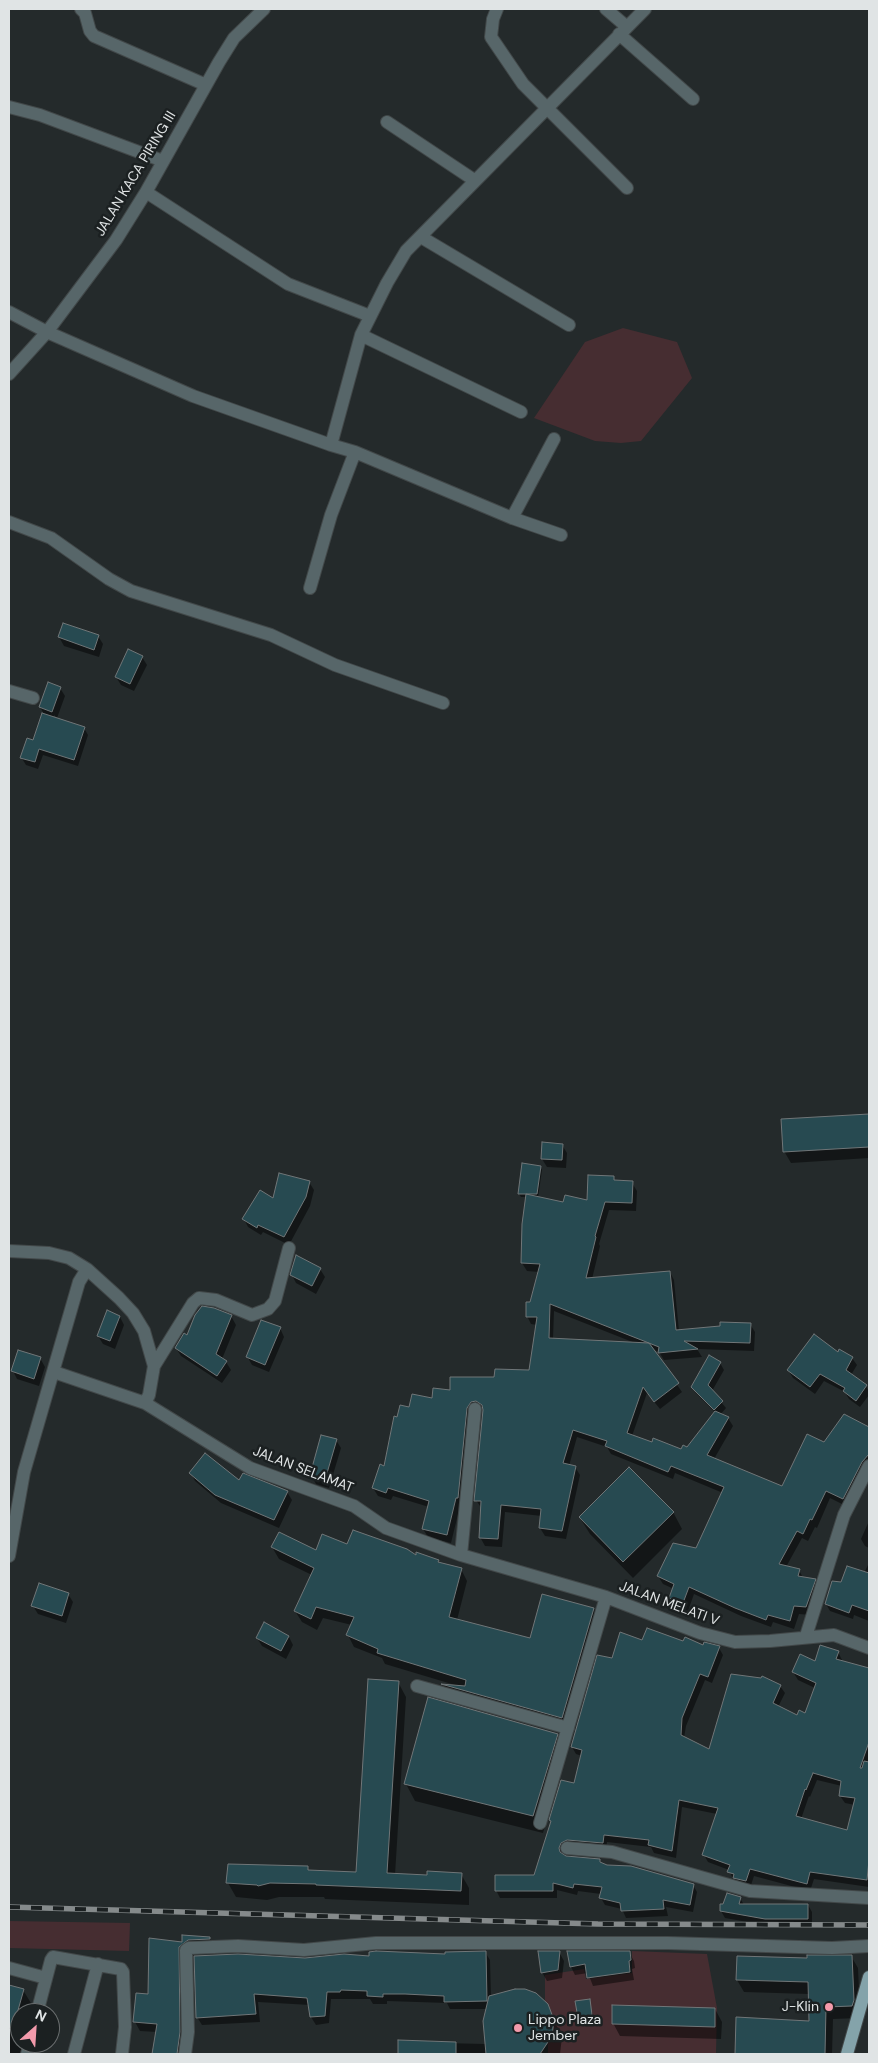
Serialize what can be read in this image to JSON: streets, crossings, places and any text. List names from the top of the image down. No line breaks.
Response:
{"streets":{"street":["JALAN KACA PIRING III","JALAN SELAMAT","JALAN MELATI V"]},"crossings":[["JALAN SELAMAT","JALAN MELATI V"]],"places":["J-Klin","Lippo Plaza Jember"],"north":"top right"}
